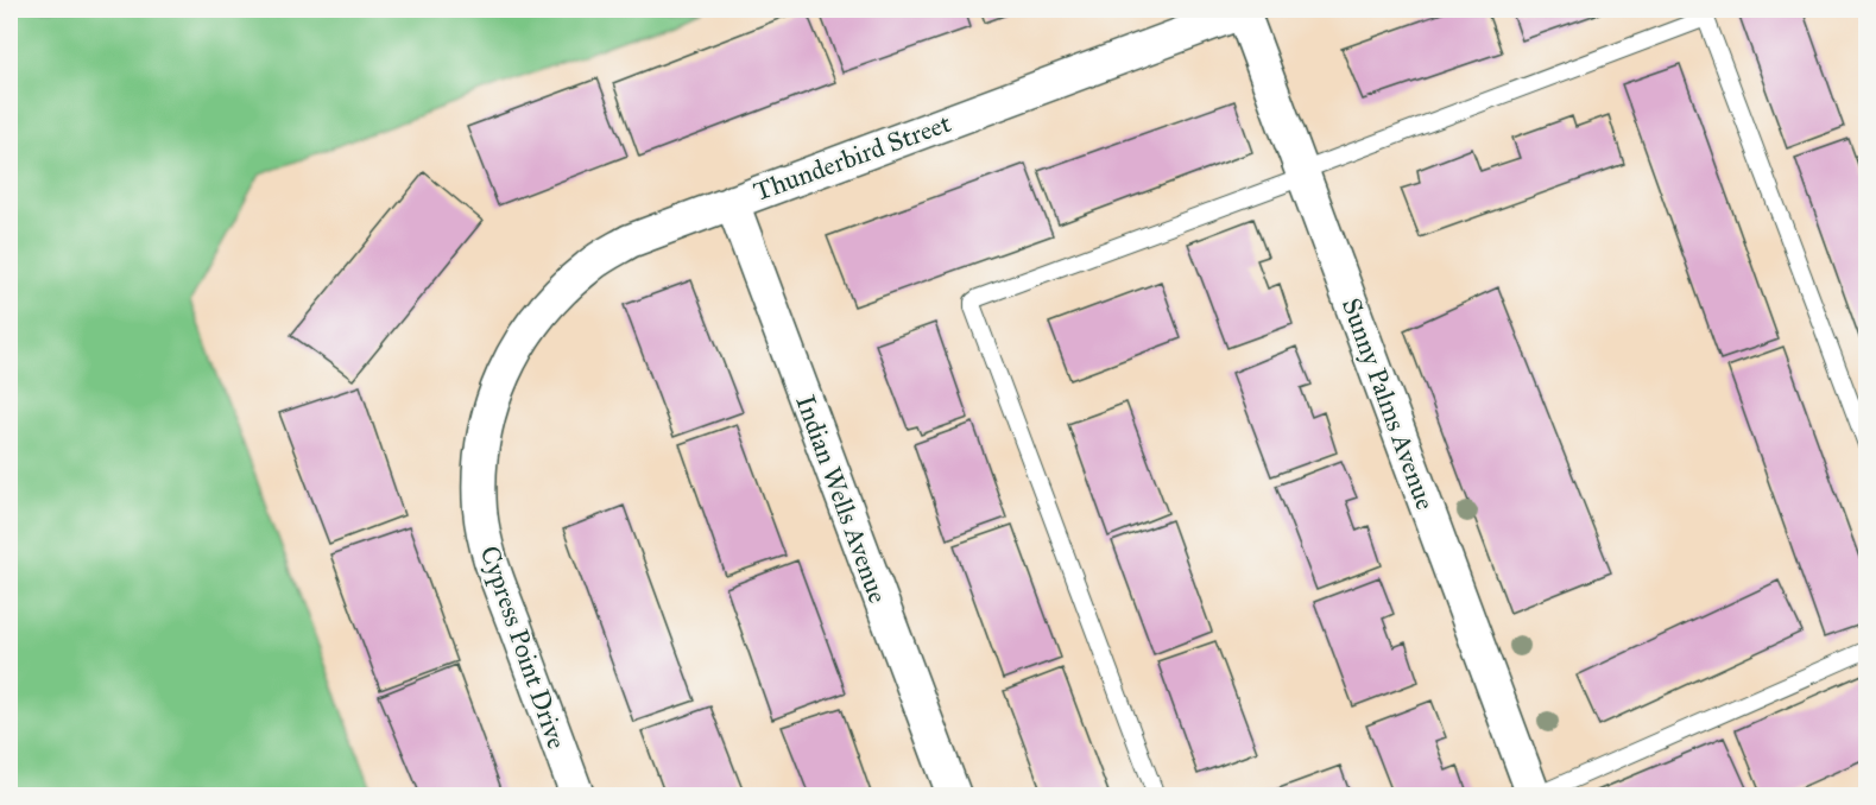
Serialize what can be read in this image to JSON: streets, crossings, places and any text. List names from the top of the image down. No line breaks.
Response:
{"streets":{"street":["Thunderbird Street","Sunny Palms Avenue","Indian Wells Avenue","Cypress Point Drive"]},"crossings":[["Thunderbird Street","Sunny Palms Avenue"],["Thunderbird Street","Indian Wells Avenue"],["Thunderbird Street","Cypress Point Drive"]]}
